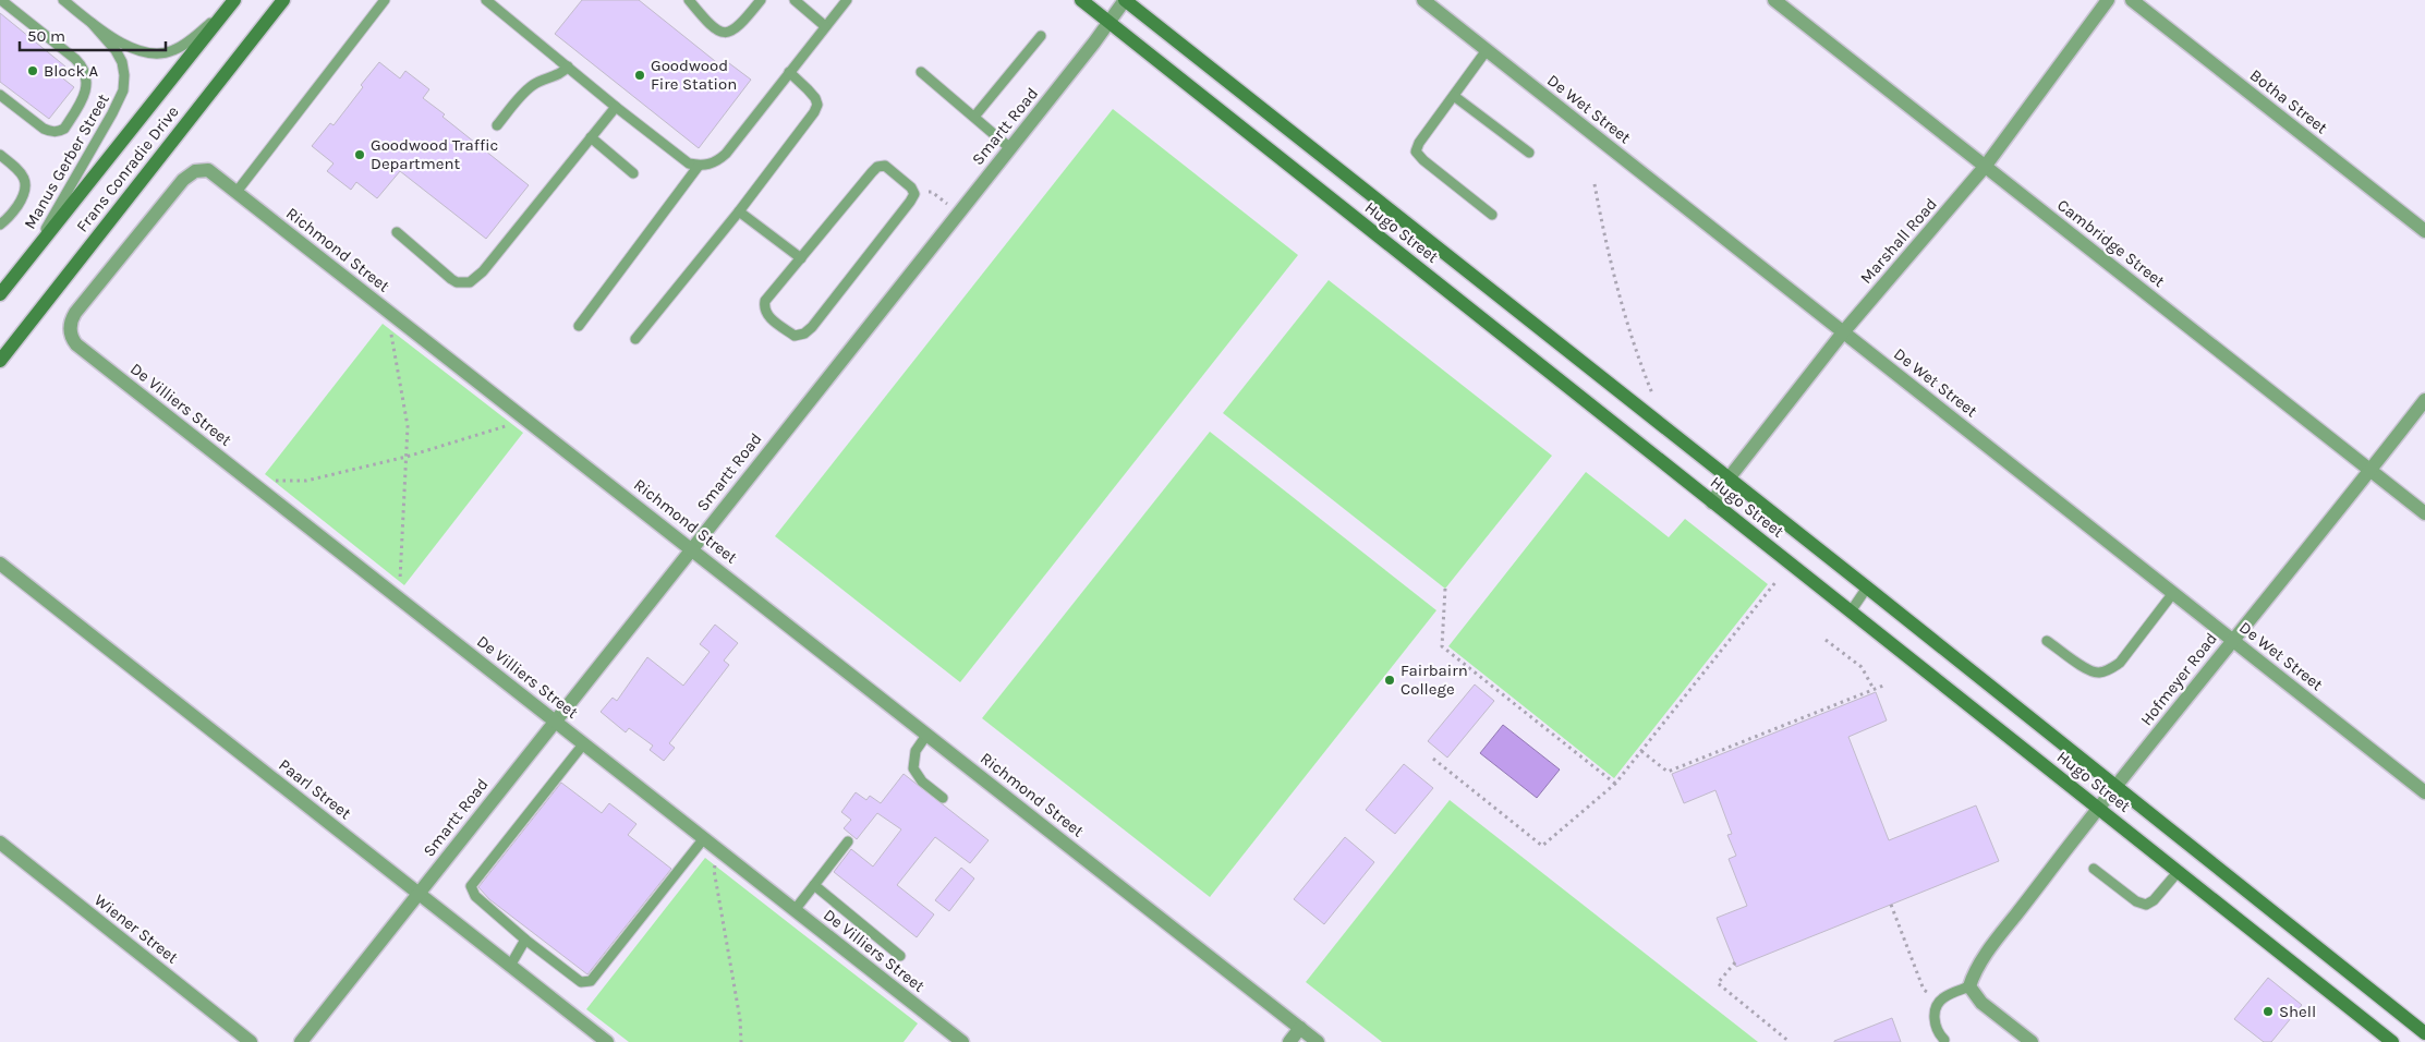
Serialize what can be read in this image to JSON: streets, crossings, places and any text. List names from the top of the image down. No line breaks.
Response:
{"streets":{"street":["Botha Street","De Wet Street","Smartt Road","Frans Conradie Drive","Hugo Street","Marshall Road","Cambridge Street","Richmond Street","De Villiers Street","Hofmeyer Road","Paarl Street","Wiener Street"],"lane":["Manus Gerber Street"]},"crossings":[["De Wet Street","Marshall Road"],["De Wet Street","Hofmeyer Road"],["Smartt Road","Hugo Street"],["Smartt Road","Richmond Street"],["Smartt Road","De Villiers Street"],["Smartt Road","Paarl Street"],["Manus Gerber Street","Frans Conradie Drive"],["Hugo Street","Marshall Road"],["Hugo Street","Hofmeyer Road"],["Marshall Road","Cambridge Street"],["Cambridge Street","Hofmeyer Road"],["Richmond Street","De Villiers Street"]],"places":["Block A","Goodwood Fire Station","Goodwood Traffic Department","Fairbairn College","Shell"],"scale_bar":"50 m"}
